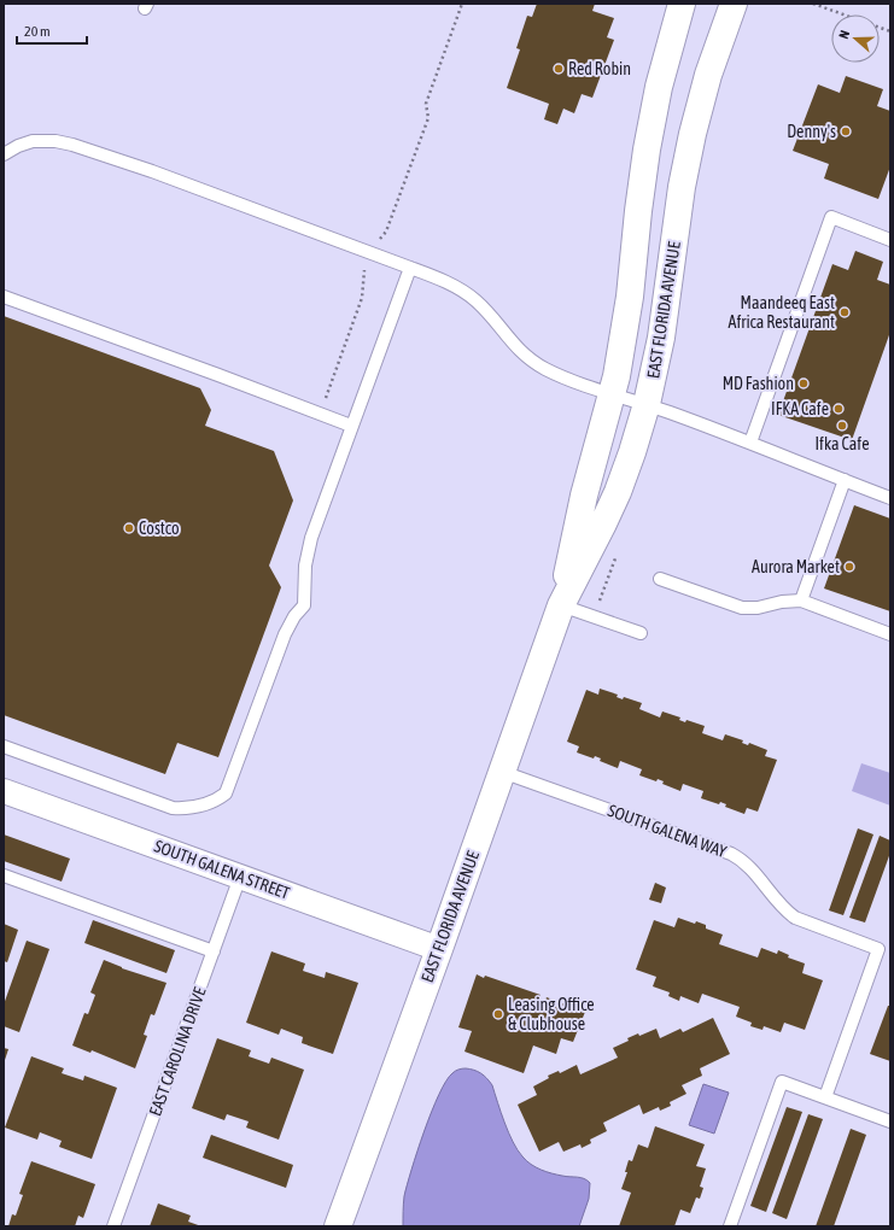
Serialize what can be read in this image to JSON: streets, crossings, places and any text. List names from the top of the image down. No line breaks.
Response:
{"streets":{"main road":["EAST FLORIDA AVENUE"],"street":["SOUTH GALENA STREET"],"lane":["SOUTH GALENA WAY","EAST CAROLINA DRIVE"]},"crossings":[["EAST FLORIDA AVENUE","SOUTH GALENA WAY"],["EAST FLORIDA AVENUE","SOUTH GALENA STREET"],["SOUTH GALENA STREET","EAST CAROLINA DRIVE"]],"places":["Red Robin","Denny's","Maandeeq East Africa Restaurant","MD Fashion","IFKA Cafe","Ifka Cafe","Costco","Aurora Market","Leasing Office & Clubhouse"],"scale_bar":"20 m","north":"left"}
